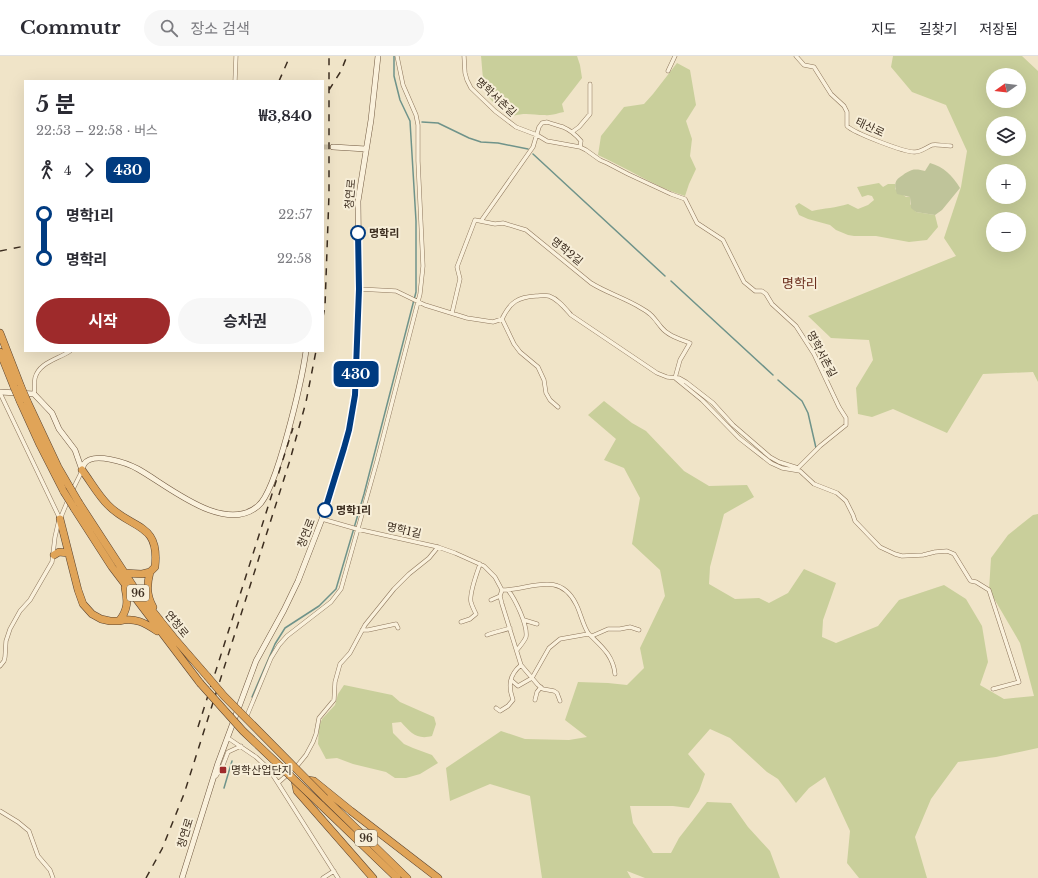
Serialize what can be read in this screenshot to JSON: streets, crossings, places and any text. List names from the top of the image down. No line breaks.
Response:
{"streets":{"highway":["96","연청로"],"main road":["청연로"],"street":["명학서촌길","태산로","명학2길","명학1길"]},"crossings":[["청연로","명학1길"]],"districts":["명학리"],"places":{"other":["명학리","명학1리"],"transit":["명학산업단지"]},"lines":["bus line 430"],"north":"left","page":{"header":"Commutr","search":"장소 검색","nav":["지도","길찾기","저장됨"],"on_map":"430","map_buttons":["+","−"],"heading":["5 분","22:53 – 22:58 · 버스","₩3,840"],"legs":["4","430"],"list":[{"name":"명학1리","value":"22:57"},{"name":"명학리","value":"22:58"}],"buttons":["시작","승차권"]}}
